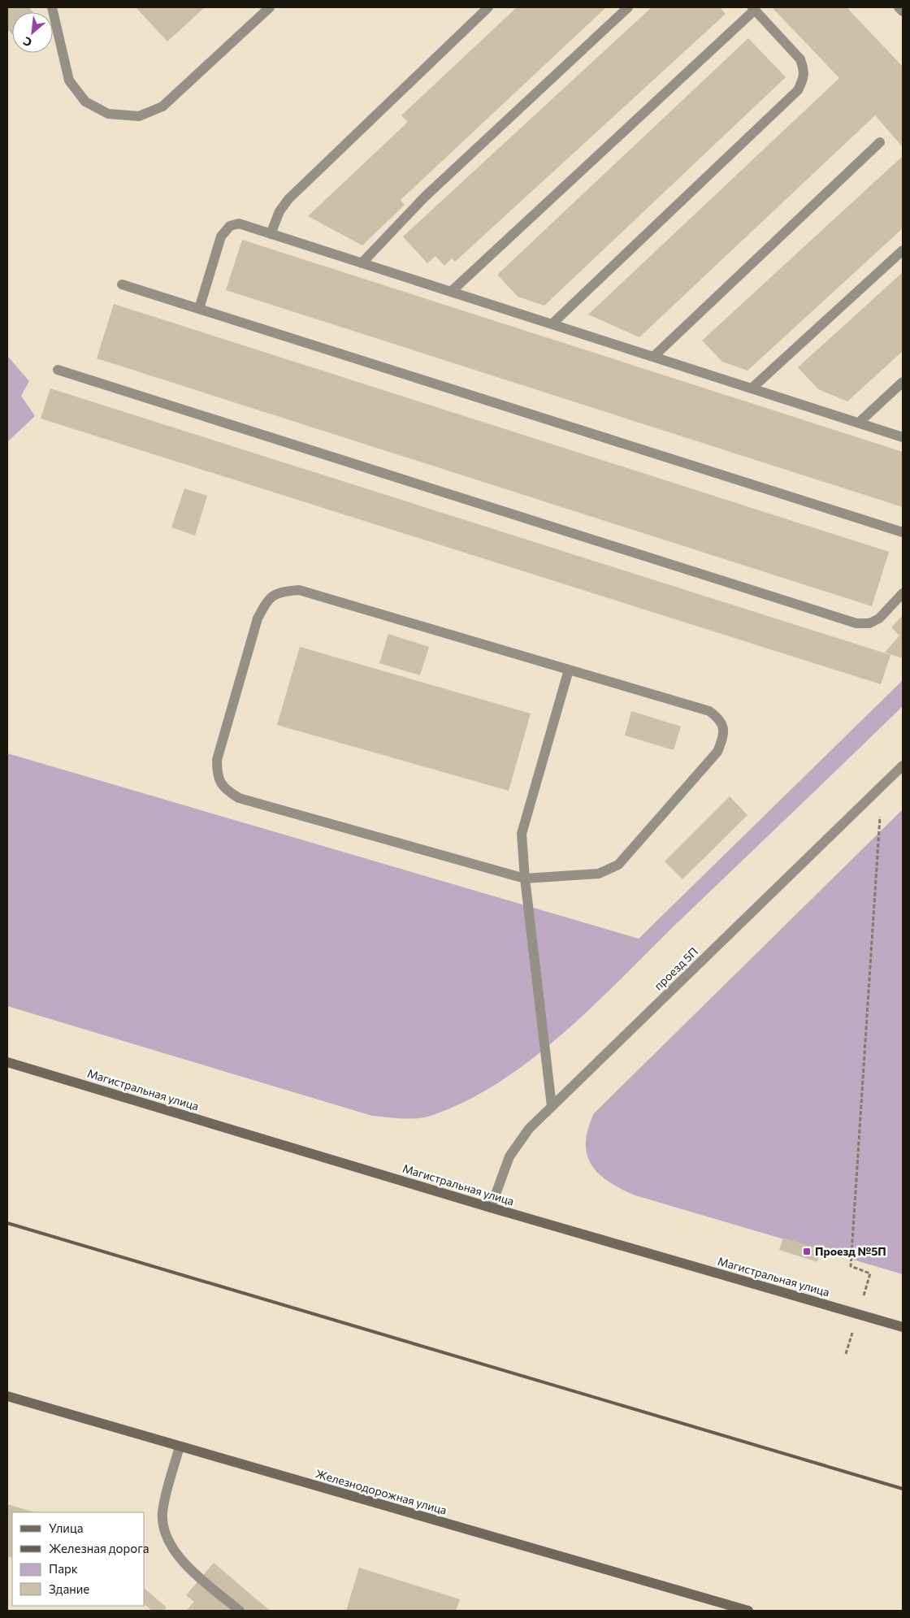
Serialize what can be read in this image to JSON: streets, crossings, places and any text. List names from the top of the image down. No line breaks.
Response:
{"streets":{"main road":["Магистральная улица","Железнодорожная улица"],"street":["проезд 5П"]},"crossings":[["проезд 5П","Магистральная улица"]],"places":{"transit":["Проезд №5П"]},"legend":["Улица","Железная дорога","Парк","Здание"],"north":"bottom left"}
